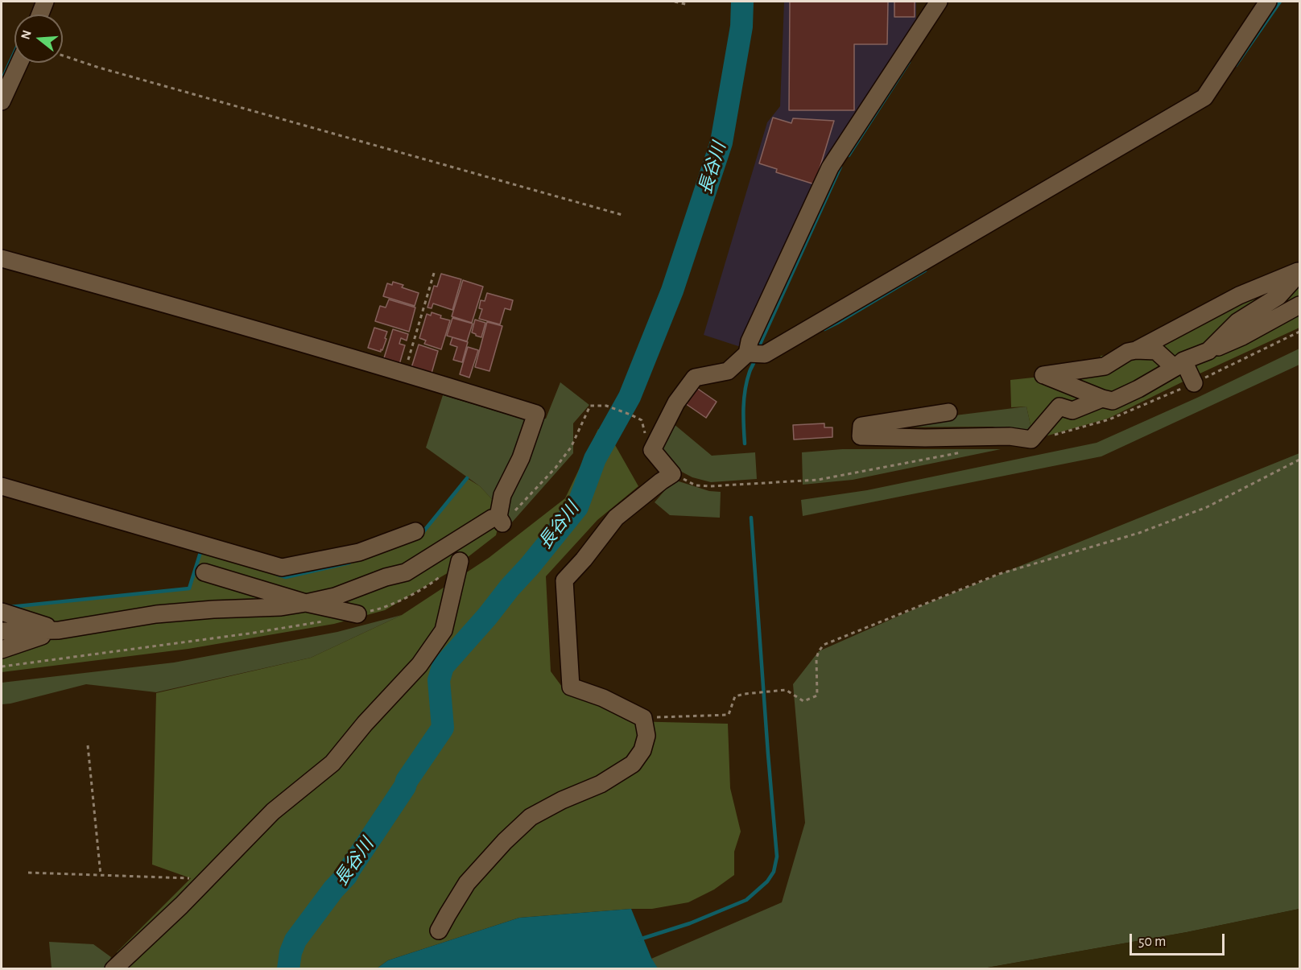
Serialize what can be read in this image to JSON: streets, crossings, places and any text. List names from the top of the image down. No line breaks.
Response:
{"water":["長谷川"],"scale_bar":"50 m","north":"left"}
